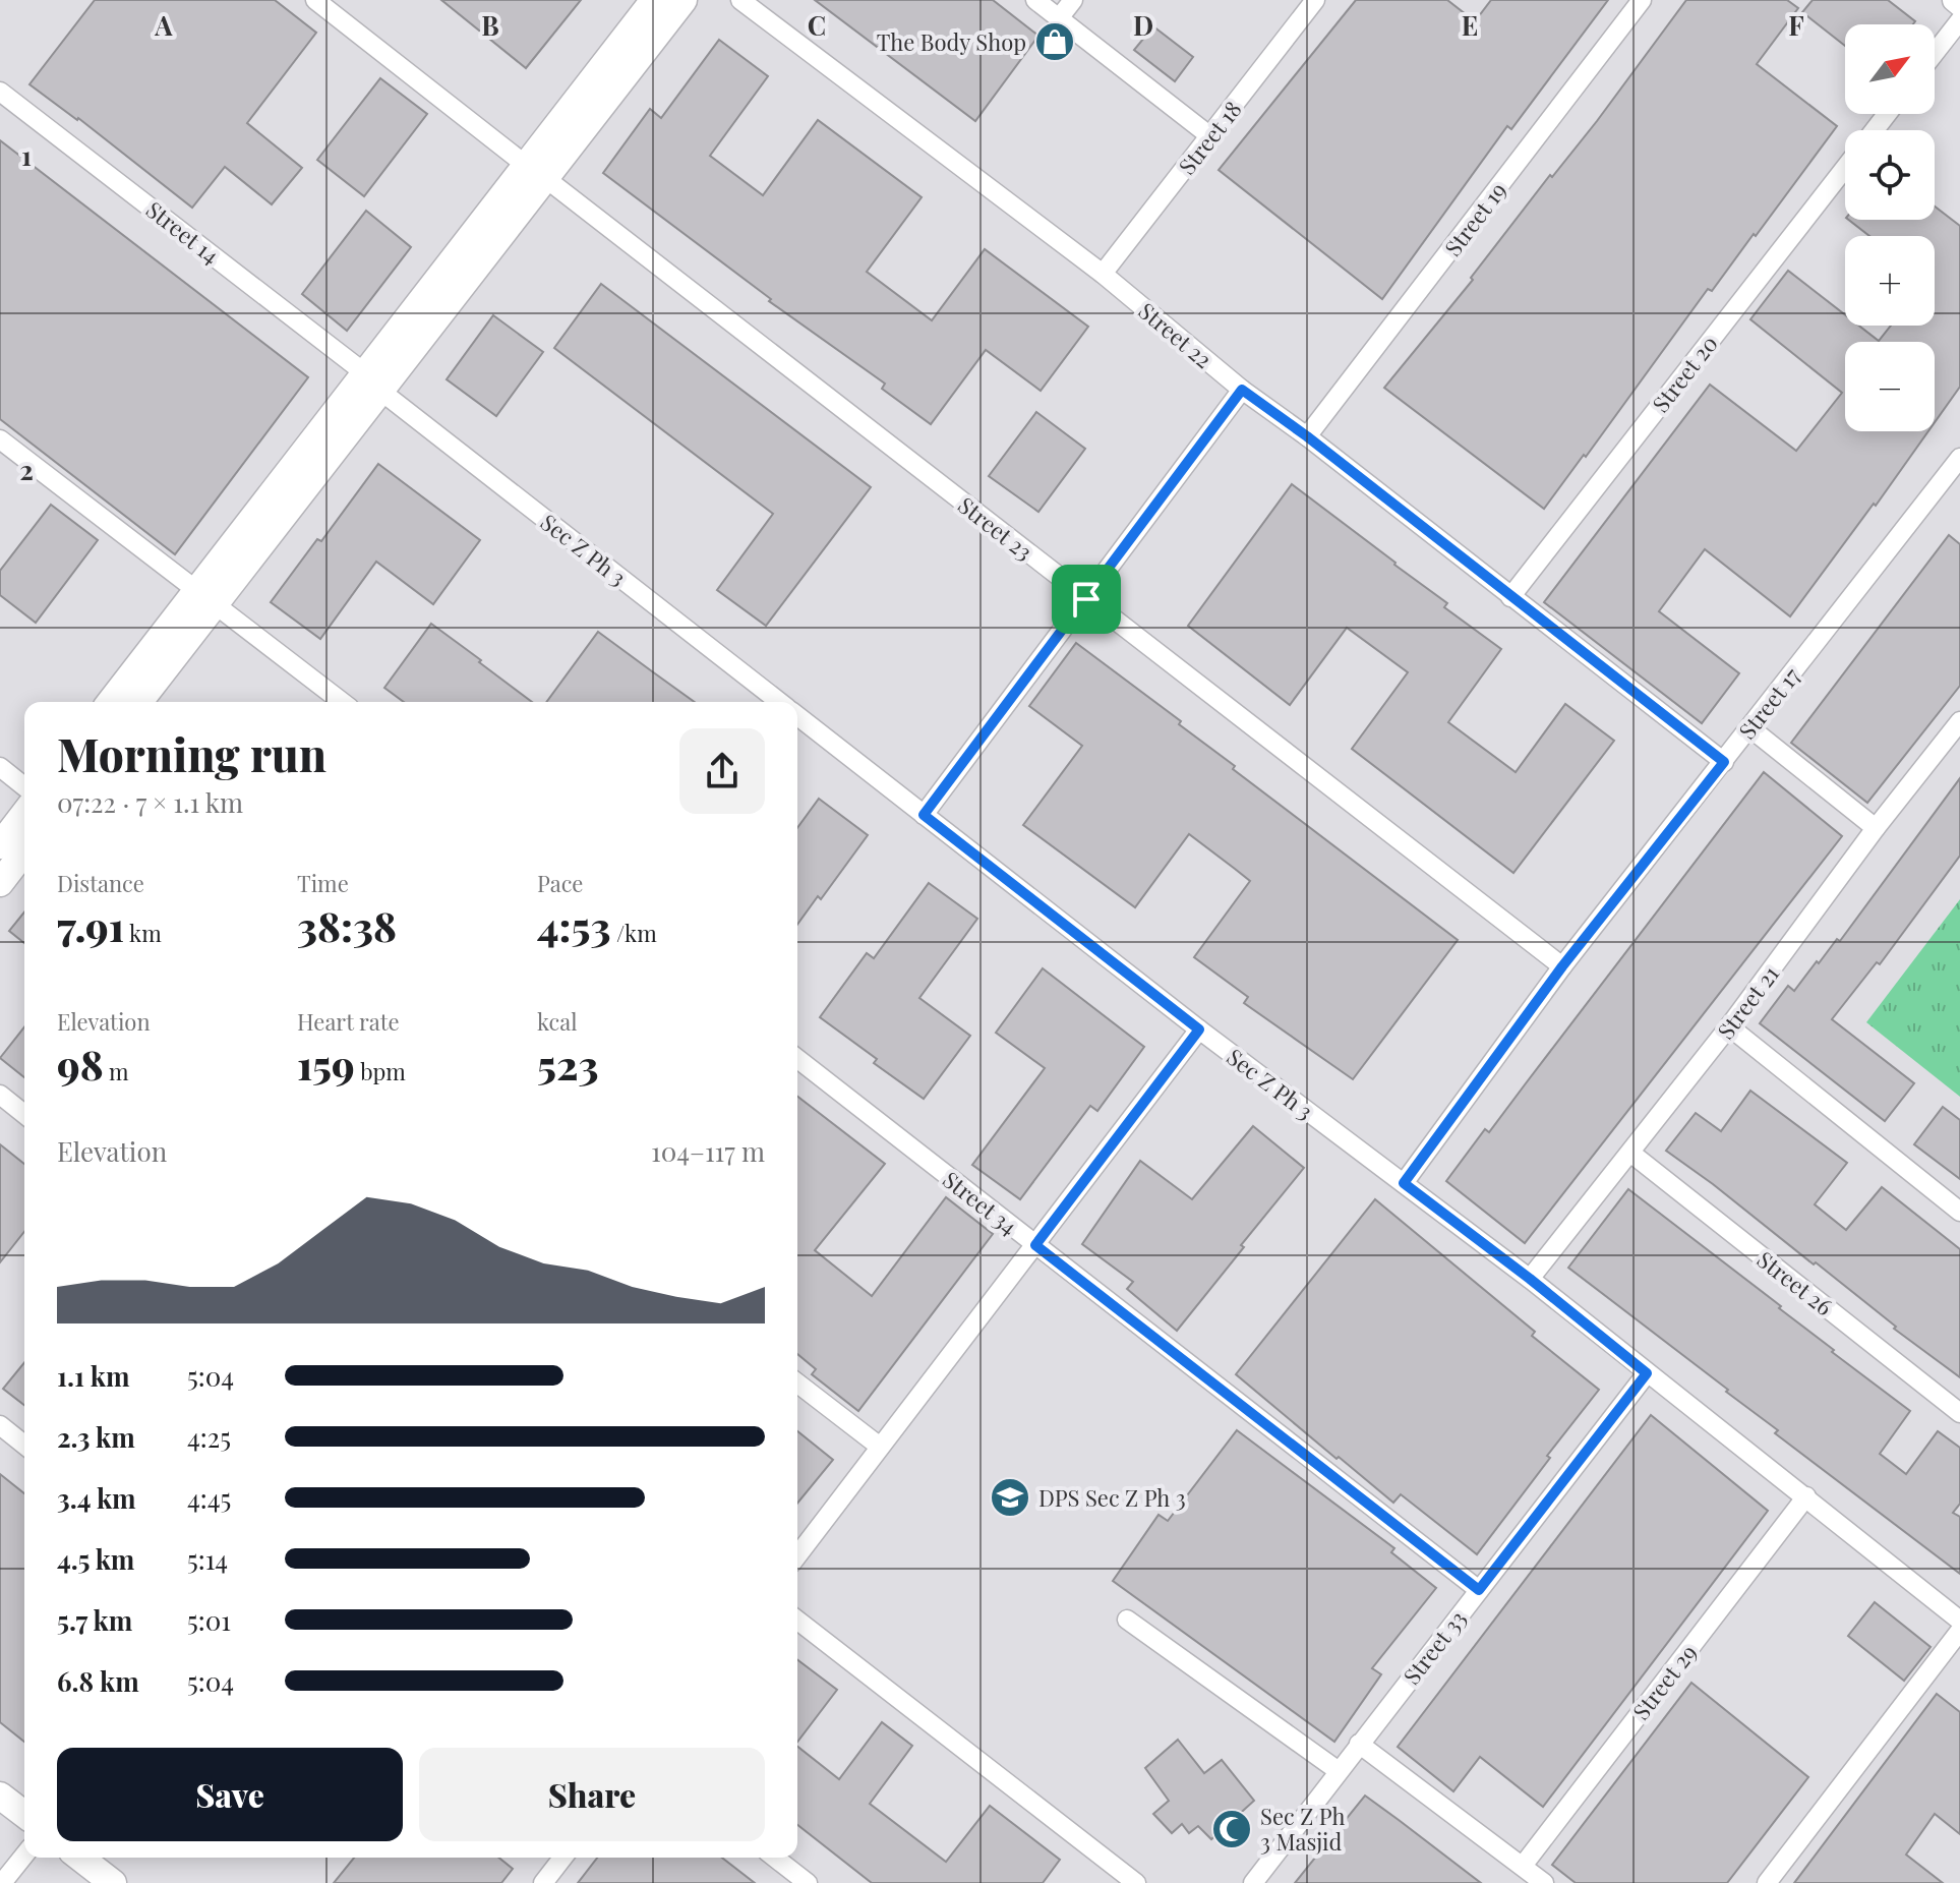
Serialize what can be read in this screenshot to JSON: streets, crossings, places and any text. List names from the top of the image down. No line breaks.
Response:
{"streets":{"street":["Street 18","Street 19","Street 14","Street 22","Street 20","Street 23","Sec Z Ph 3","Street 17","Street 21","Street 34","Street 26","Street 33","Street 29"]},"crossings":[["Street 18","Street 22"],["Street 19","Street 22"],["Street 14","Sec Z Ph 3"],["Street 22","Street 20"],["Street 22","Street 17"],["Street 23","Street 17"],["Sec Z Ph 3","Street 17"],["Sec Z Ph 3","Street 21"],["Sec Z Ph 3","Street 33"],["Sec Z Ph 3","Street 29"],["Street 21","Street 26"],["Street 34","Street 33"]],"places":{"shop":["The Body Shop"],"school or university":["DPS Sec Z Ph 3"],"mosque":["Sec Z Ph 3 Masjid"]},"north":"top right","page":{"map_buttons":["+","−"],"heading":["Morning run","07:22 · 7 × 1.1 km"],"stats":[["Distance","7.91 km"],["Time","38:38"],["Pace","4:53 /km"],["Elevation","98 m"],["Heart rate","159 bpm"],["kcal","523"]],"chart":["Elevation","104–117 m"],"list":[{"name":"1.1 km","note":"5:04"},{"name":"2.3 km","note":"4:25"},{"name":"3.4 km","note":"4:45"},{"name":"4.5 km","note":"5:14"},{"name":"5.7 km","note":"5:01"},{"name":"6.8 km","note":"5:04"}],"buttons":["Save","Share"]},"grid":{"columns":["A","B","C","D","E","F"],"rows":["1","2"]}}
